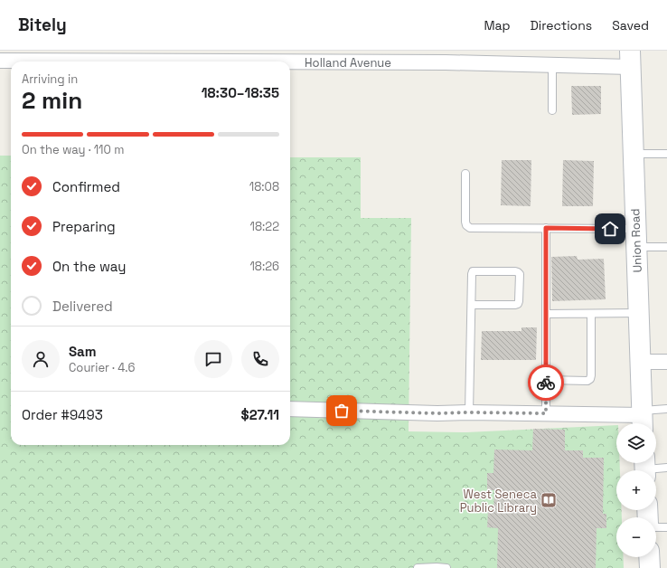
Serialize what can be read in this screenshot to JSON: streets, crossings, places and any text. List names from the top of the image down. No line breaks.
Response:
{"streets":{"main road":["Union Road"],"street":["Holland Avenue"]},"crossings":[["Holland Avenue","Union Road"]],"places":{"library":["West Seneca Public Library"]},"page":{"header":"Bitely","nav":["Map","Directions","Saved"],"heading":["2 min","Arriving in","18:30–18:35"],"panel":["Sam","Courier · 4.6","Order #9493","$27.11"],"bar":"On the way · 110 m","list":[["Confirmed","18:08"],["Preparing","18:22"],["On the way","18:26"],"Delivered"],"map_buttons":["+","−"]}}
